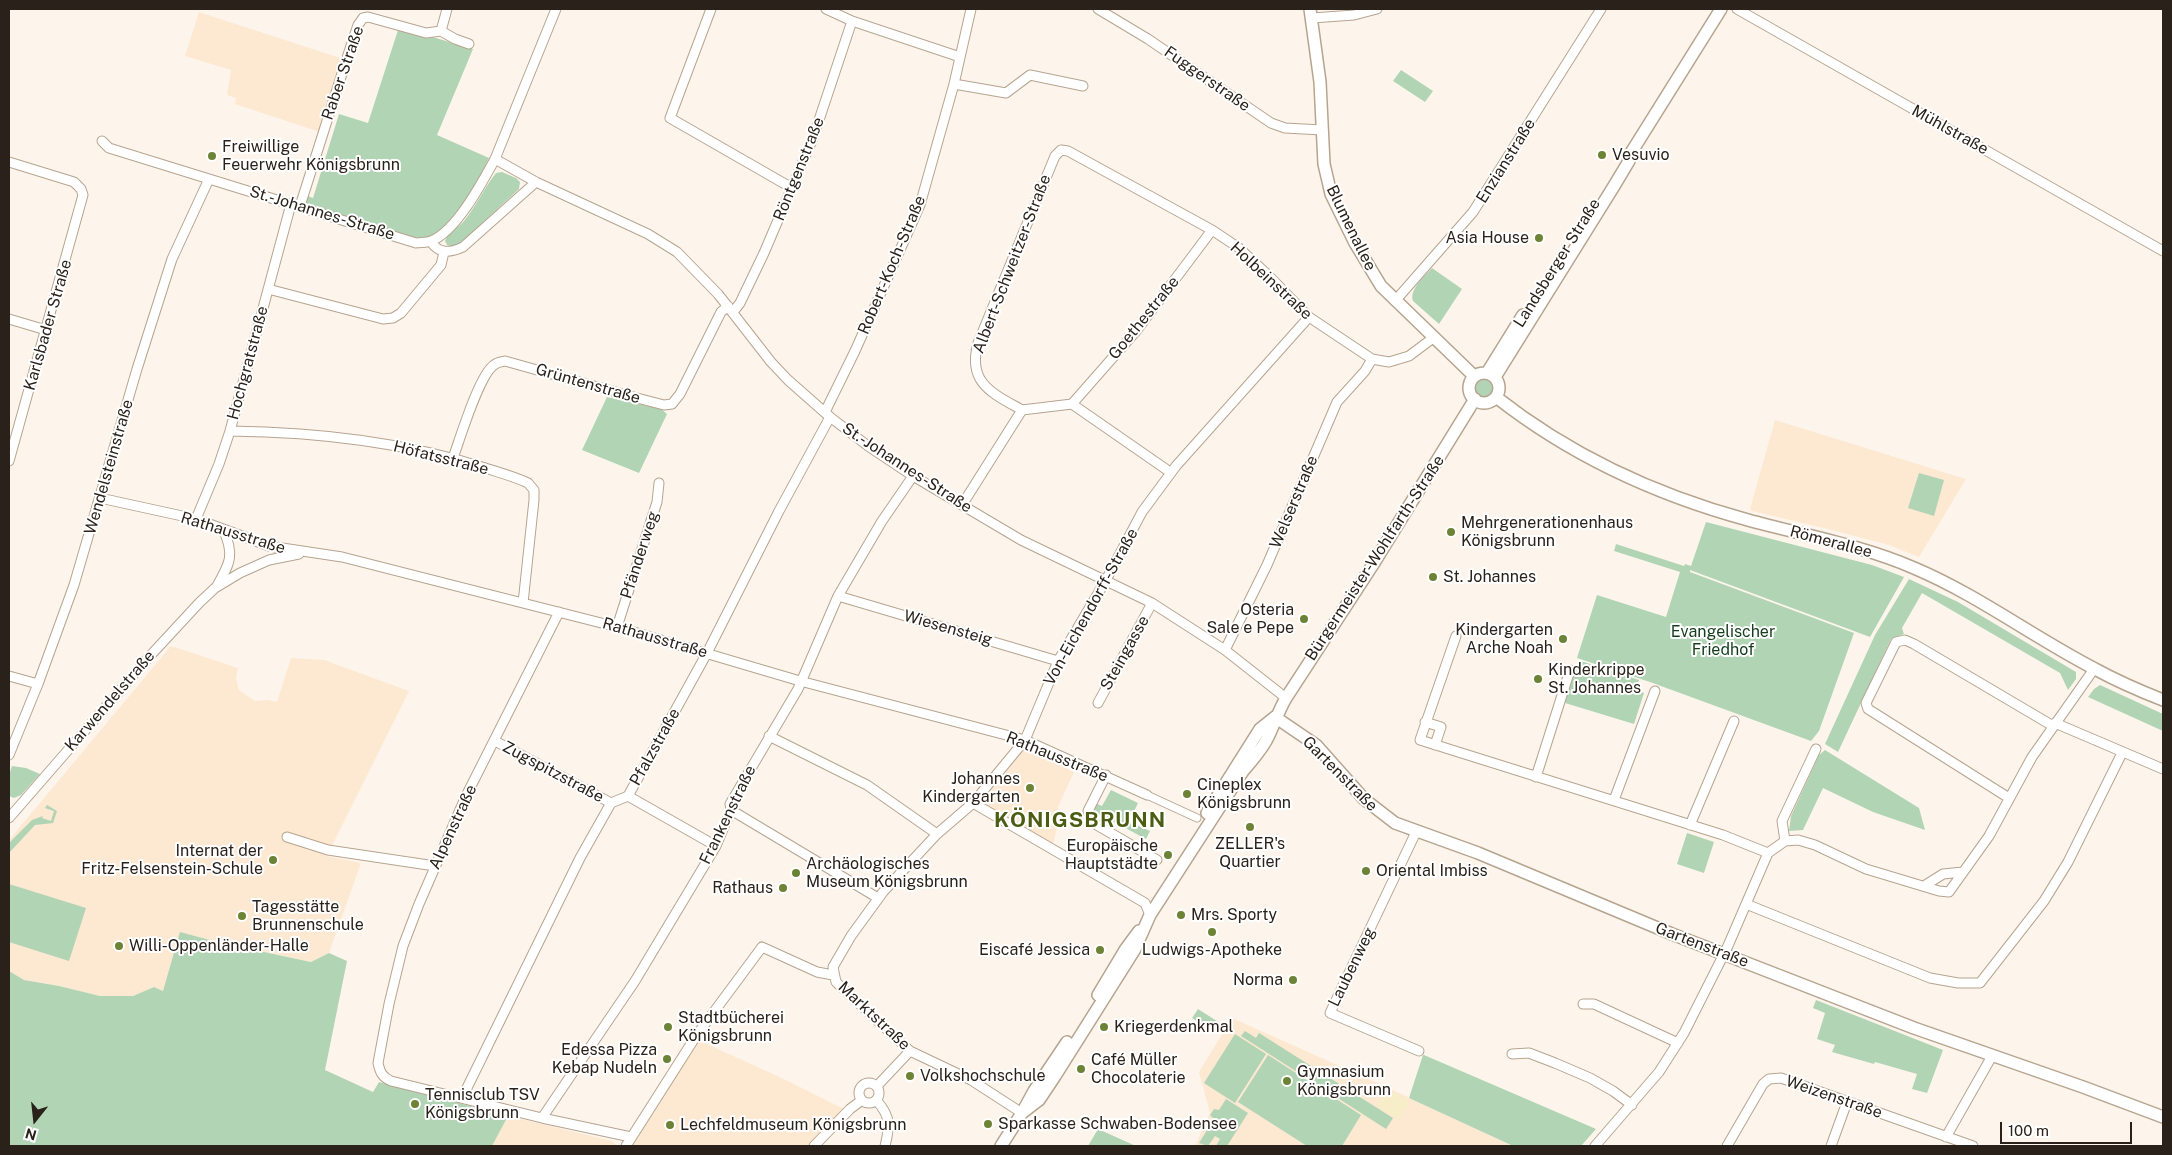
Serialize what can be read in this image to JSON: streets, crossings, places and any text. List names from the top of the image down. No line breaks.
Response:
{"streets":{"street":["Raber Straße","Fuggerstraße","Mühlstraße","Enzianstraße","Röntgenstraße","St.-Johannes-Straße","Blumenallee","Landsberger Straße","Albert-Schweitzer-Straße","Robert-Koch-Straße","Holbeinstraße","Goethestraße","Karlsbader Straße","Hochgratstraße","Grüntenstraße","Höfatsstraße","Wendelsteinstraße","Welserstraße","Rathausstraße","Römerallee","Pfänderweg","Bürgermeister-Wohlfarth-Straße","Von-Eichendorff-Straße","Wiesensteig","Steingasse","Karwendelstraße","Pfalzstraße","Zugspitzstraße","Gartenstraße","Frankenstraße","Alpenstraße","Laubenweg","Marktstraße","Weizenstraße"]},"crossings":[["Raber Straße","St.-Johannes-Straße"],["Raber Straße","Hochgratstraße"],["Fuggerstraße","Blumenallee"],["Enzianstraße","Blumenallee"],["Röntgenstraße","St.-Johannes-Straße"],["Röntgenstraße","Grüntenstraße"],["St.-Johannes-Straße","Robert-Koch-Straße"],["St.-Johannes-Straße","Hochgratstraße"],["St.-Johannes-Straße","Grüntenstraße"],["St.-Johannes-Straße","Wendelsteinstraße"],["St.-Johannes-Straße","Welserstraße"],["St.-Johannes-Straße","Bürgermeister-Wohlfarth-Straße"],["St.-Johannes-Straße","Von-Eichendorff-Straße"],["St.-Johannes-Straße","Steingasse"],["St.-Johannes-Straße","Pfalzstraße"],["St.-Johannes-Straße","Frankenstraße"],["Blumenallee","Landsberger Straße"],["Blumenallee","Römerallee"],["Blumenallee","Bürgermeister-Wohlfarth-Straße"],["Landsberger Straße","Römerallee"],["Landsberger Straße","Bürgermeister-Wohlfarth-Straße"],["Albert-Schweitzer-Straße","Holbeinstraße"],["Robert-Koch-Straße","Pfalzstraße"],["Holbeinstraße","Goethestraße"],["Holbeinstraße","Welserstraße"],["Holbeinstraße","Von-Eichendorff-Straße"],["Hochgratstraße","Höfatsstraße"],["Hochgratstraße","Rathausstraße"],["Grüntenstraße","Höfatsstraße"],["Höfatsstraße","Rathausstraße"],["Wendelsteinstraße","Rathausstraße"],["Rathausstraße","Pfänderweg"],["Rathausstraße","Von-Eichendorff-Straße"],["Rathausstraße","Karwendelstraße"],["Rathausstraße","Pfalzstraße"],["Rathausstraße","Frankenstraße"],["Rathausstraße","Alpenstraße"],["Römerallee","Bürgermeister-Wohlfarth-Straße"],["Bürgermeister-Wohlfarth-Straße","Gartenstraße"],["Bürgermeister-Wohlfarth-Straße","Marktstraße"],["Von-Eichendorff-Straße","Wiesensteig"],["Von-Eichendorff-Straße","Marktstraße"],["Wiesensteig","Frankenstraße"],["Pfalzstraße","Zugspitzstraße"],["Zugspitzstraße","Frankenstraße"],["Zugspitzstraße","Alpenstraße"],["Gartenstraße","Laubenweg"]],"districts":["KÖNIGSBRUNN"],"parks":["Evangelischer Friedhof"],"places":["Vesuvio","Freiwillige Feuerwehr Königsbrunn","Asia House","Mehrgenerationenhaus Königsbrunn","St. Johannes","Osteria Sale e Pepe","Kindergarten Arche Noah","Kinderkrippe St. Johannes","Johannes Kindergarten","Cineplex Königsbrunn","ZELLER's Quartier","Europäische Hauptstädte","Internat der Fritz-Felsenstein-Schule","Oriental Imbiss","Archäologisches Museum Königsbrunn","Rathaus","Mrs. Sporty","Tagesstätte Brunnenschule","Ludwigs-Apotheke","Willi-Oppenländer-Halle","Eiscafé Jessica","Norma","Stadtbücherei Königsbrunn","Kriegerdenkmal","Edessa Pizza Kebap Nudeln","Café Müller Chocolaterie","Volkshochschule","Gymnasium Königsbrunn","Tennisclub TSV Königsbrunn","Sparkasse Schwaben-Bodensee","Lechfeldmuseum Königsbrunn"],"scale_bar":"100 m","north":"bottom"}
